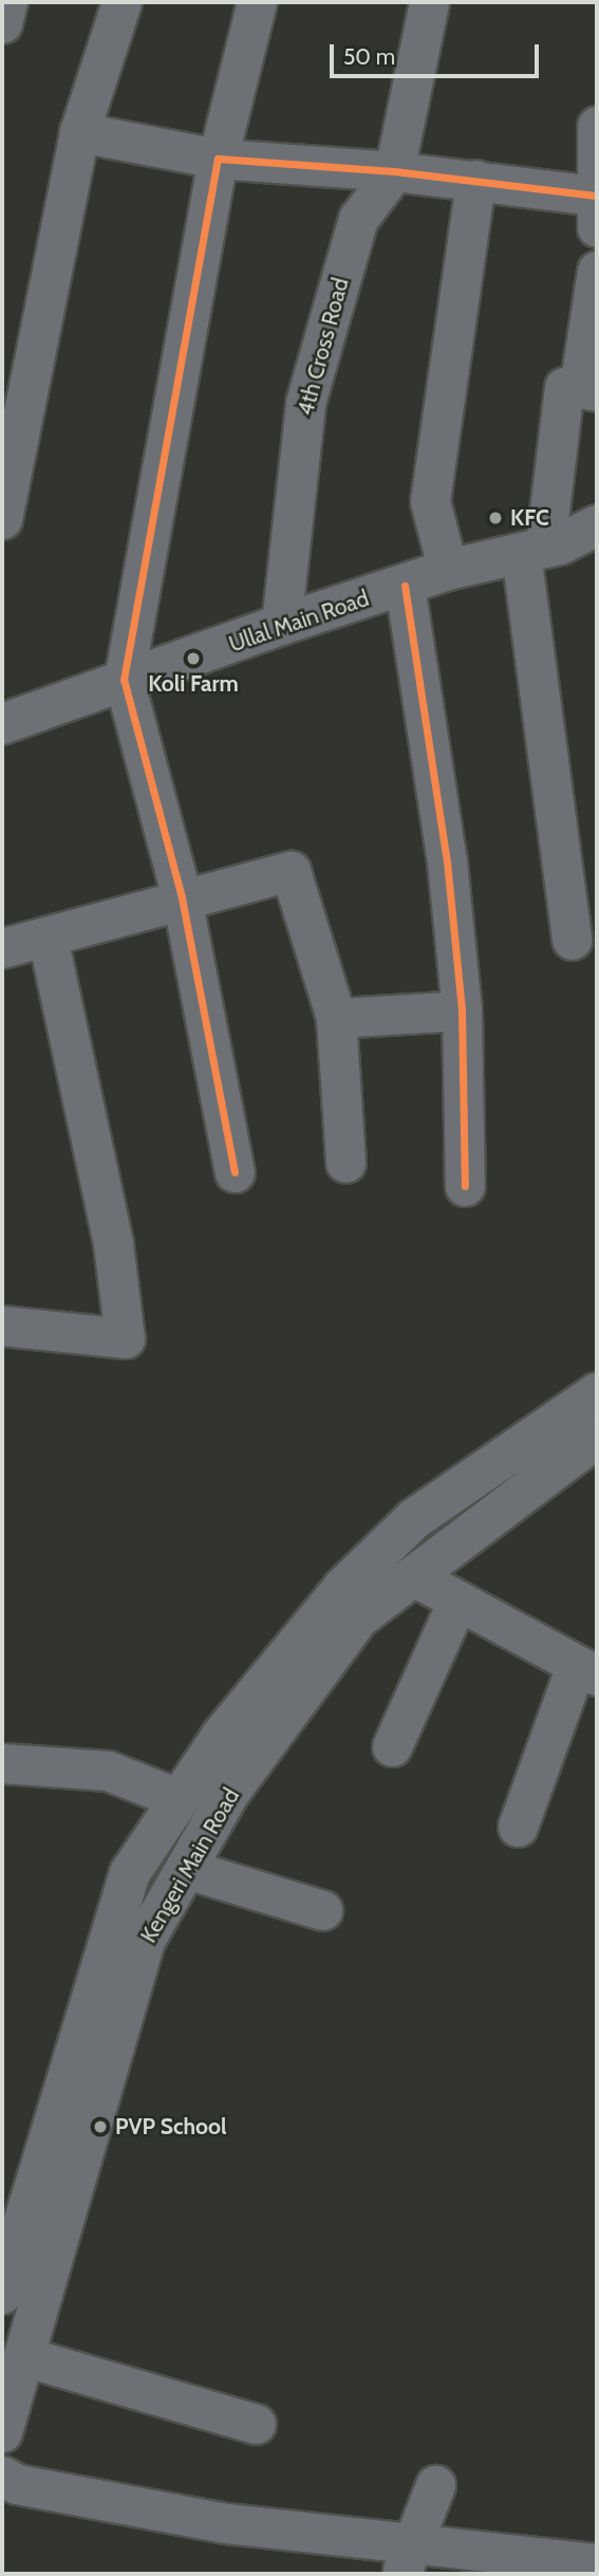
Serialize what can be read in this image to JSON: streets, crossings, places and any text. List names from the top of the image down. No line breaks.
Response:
{"streets":{"main road":["Ullal Main Road","Kengeri Main Road"],"street":["4th Cross Road"]},"crossings":[["4th Cross Road","Ullal Main Road"]],"places":["KFC","Koli Farm","PVP School"],"scale_bar":"50 m"}
